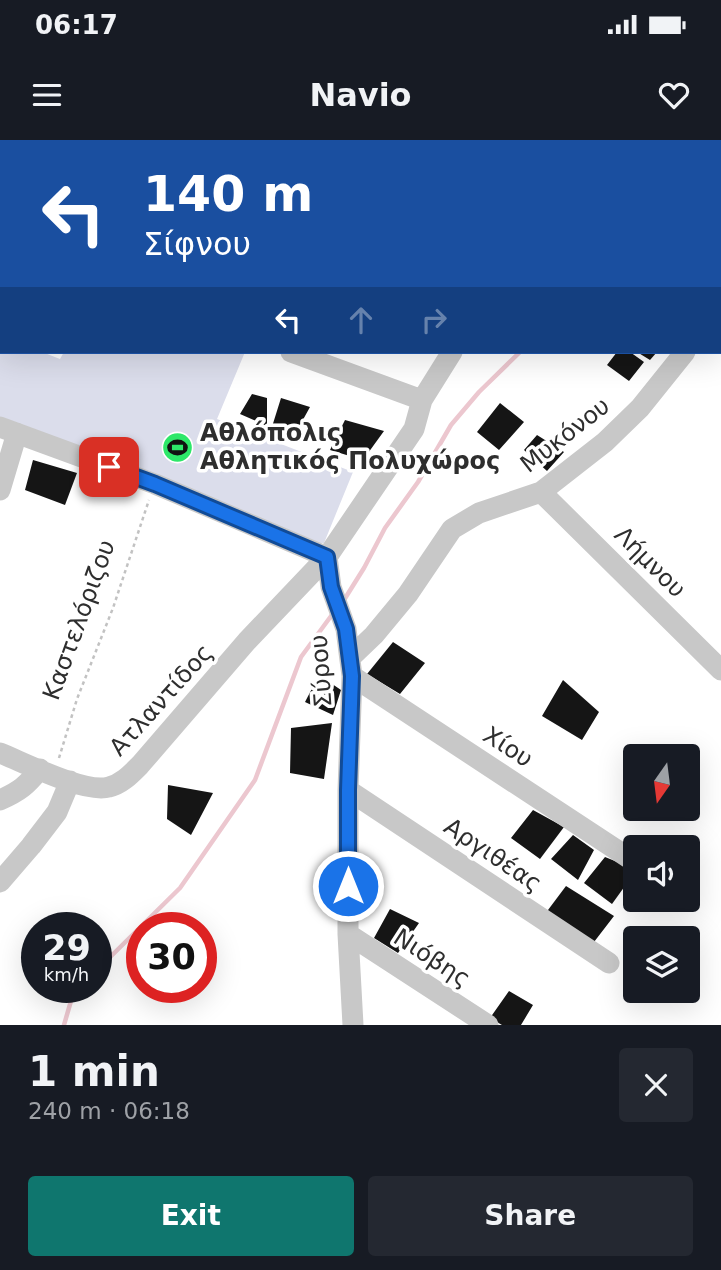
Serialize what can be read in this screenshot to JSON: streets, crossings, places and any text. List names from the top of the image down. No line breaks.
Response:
{"streets":{"street":["Μυκόνου","Λήμνου","Σύρου","Ατλαντίδος","Χίου","Αργιθέας","Νιόβης"],"path":["Καστελόριζου"]},"crossings":[["Μυκόνου","Λήμνου"],["Μυκόνου","Σύρου"],["Μυκόνου","Χίου"],["Καστελόριζου","Ατλαντίδος"],["Σύρου","Ατλαντίδος"],["Σύρου","Χίου"],["Σύρου","Αργιθέας"],["Σύρου","Νιόβης"]],"places":{"sports":["Αθλόπολις Αθλητικός Πολυχώρος"]},"north":"bottom","page":{"status":"06:17","header":"Navio","turn":["140 m","Σίφνου"],"speed":"29 km/h","limit":"30","heading":["1 min","240 m · 06:18"],"buttons":["Exit","Share"]}}
